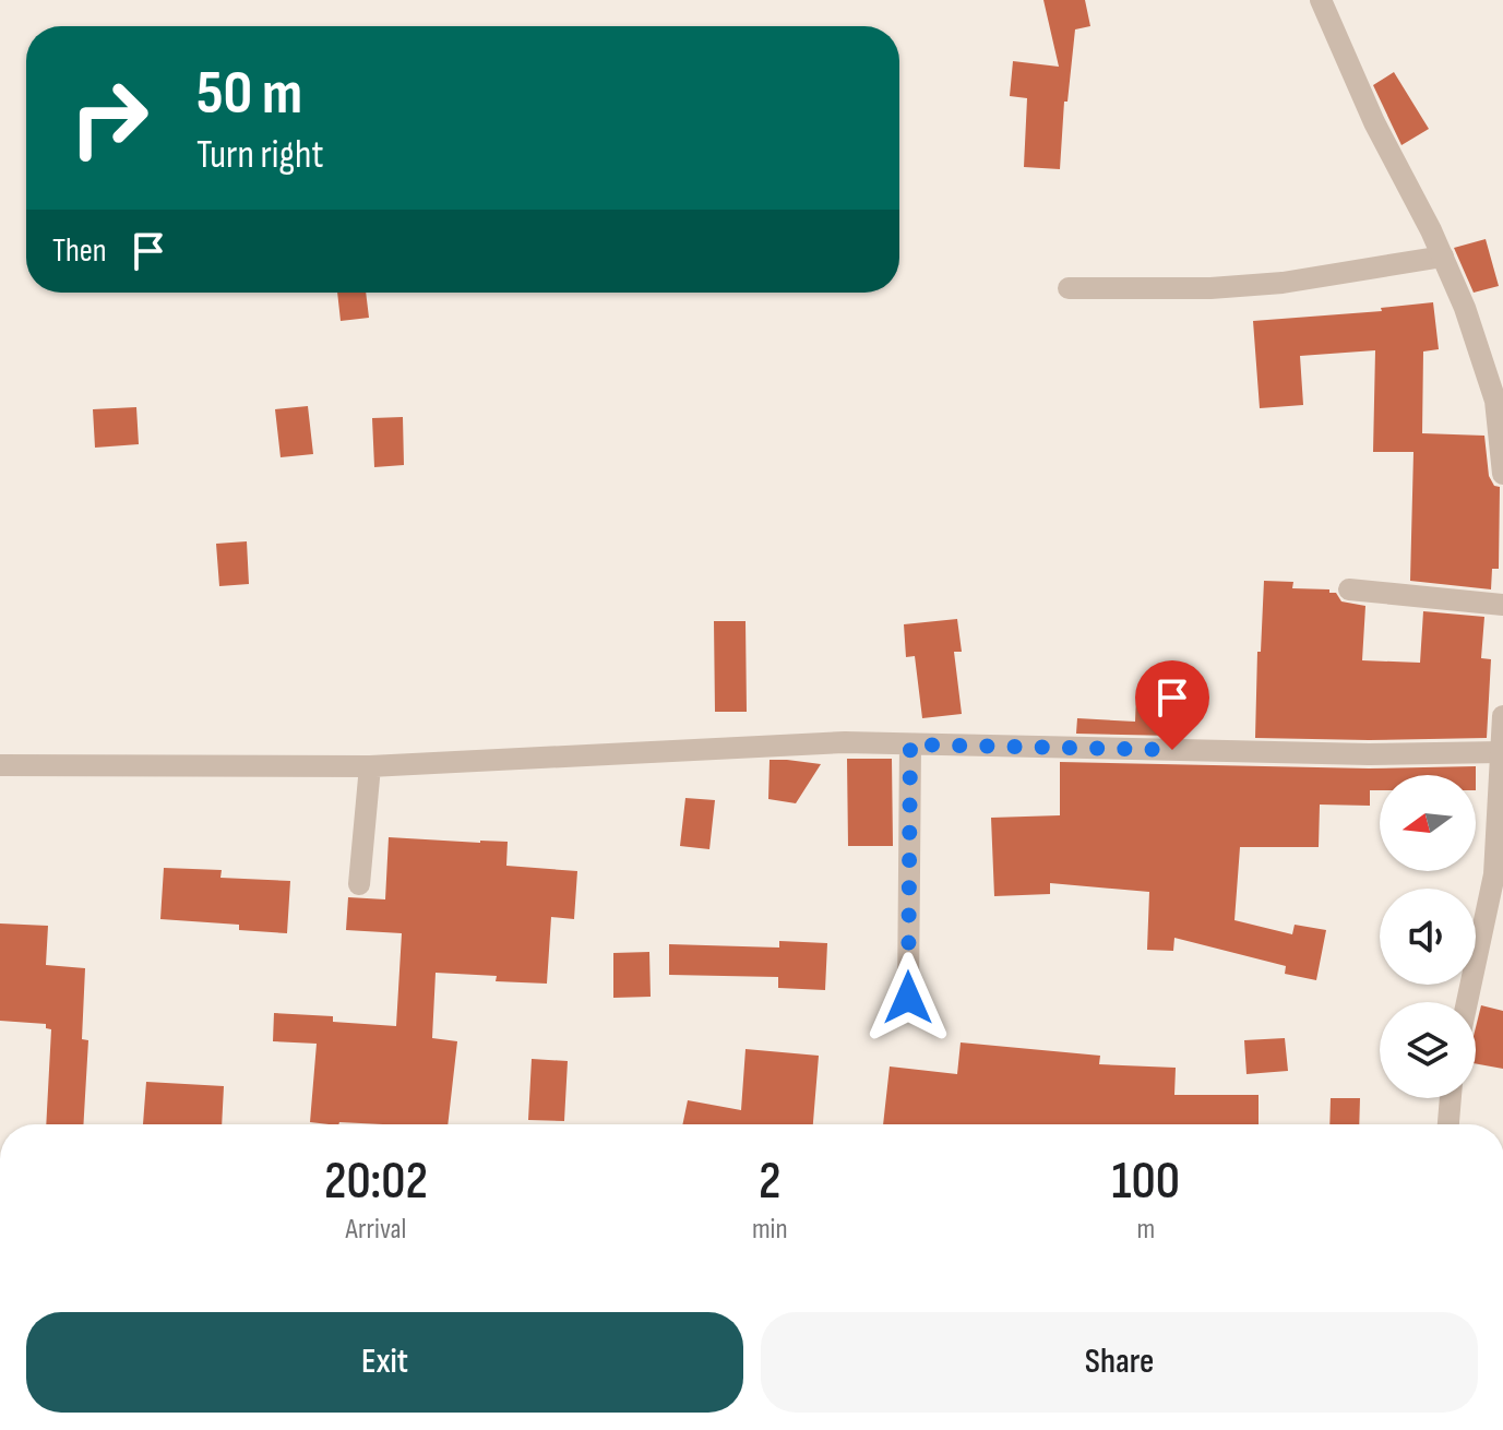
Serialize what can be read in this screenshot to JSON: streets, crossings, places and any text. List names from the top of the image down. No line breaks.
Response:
{"north":"left","page":{"turn":["50 m","Turn right"],"then":"Then","eta":["20:02","Arrival","2","min","100","m"],"buttons":["Exit","Share"]}}
